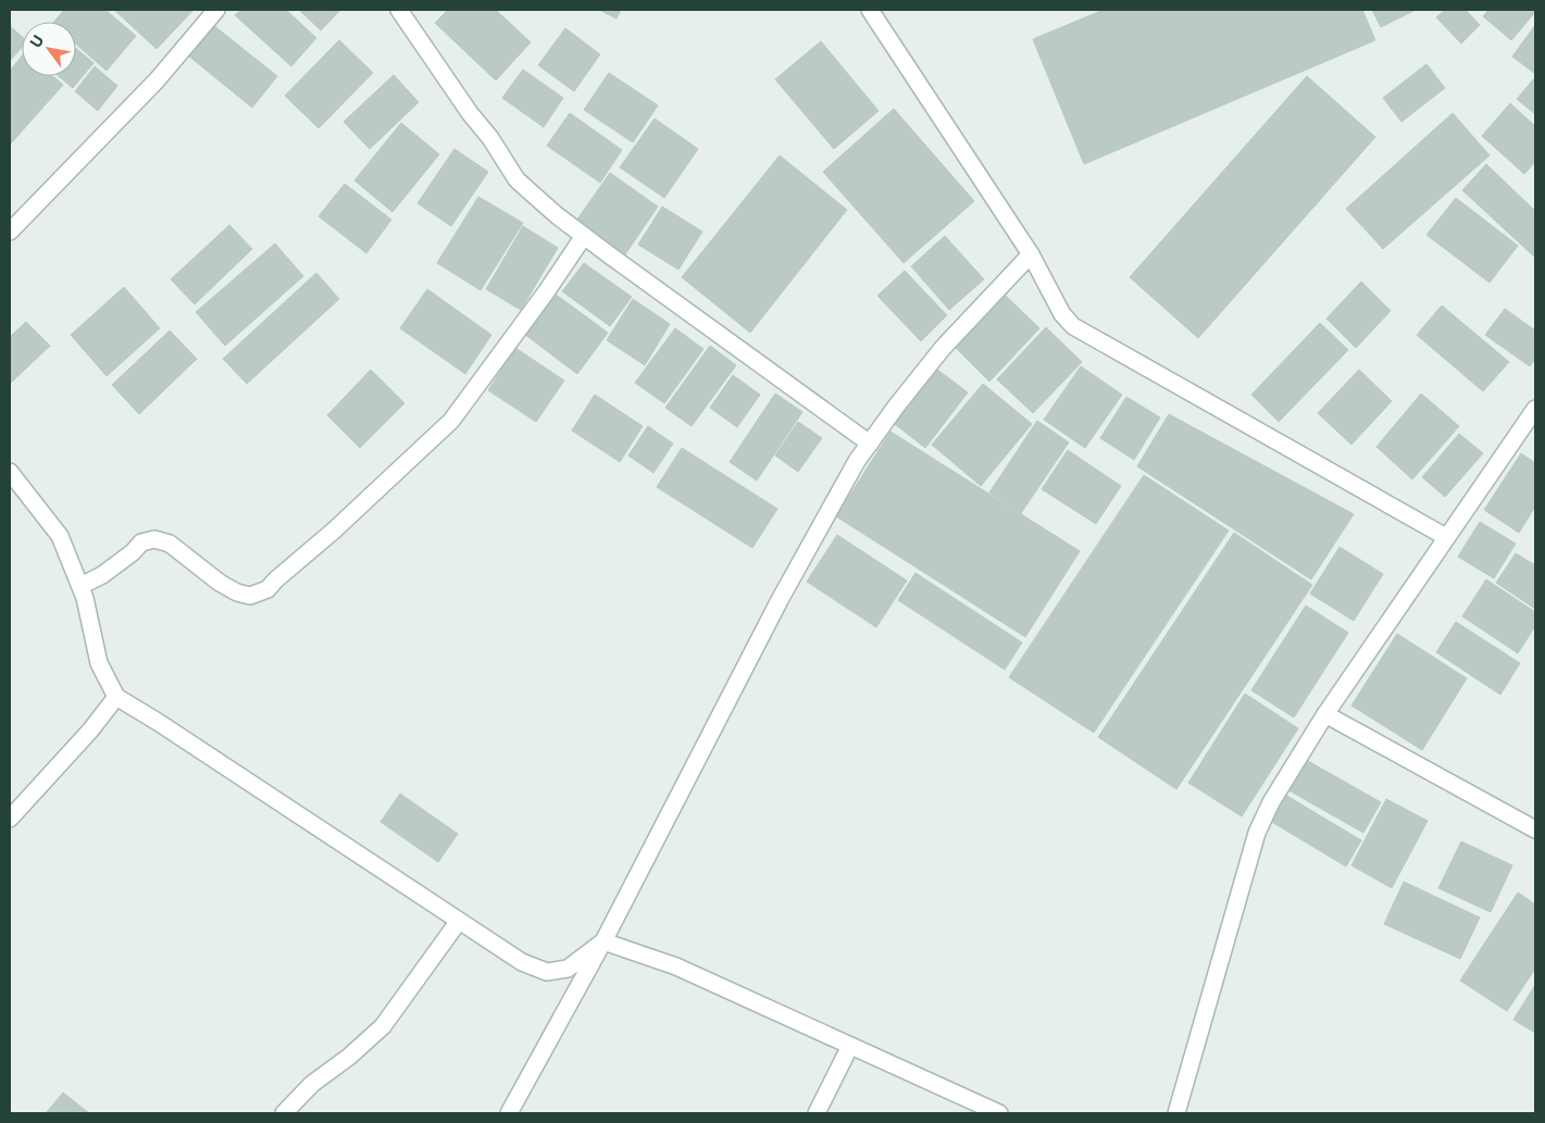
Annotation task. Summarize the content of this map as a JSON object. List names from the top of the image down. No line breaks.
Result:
{"north":"top left"}
